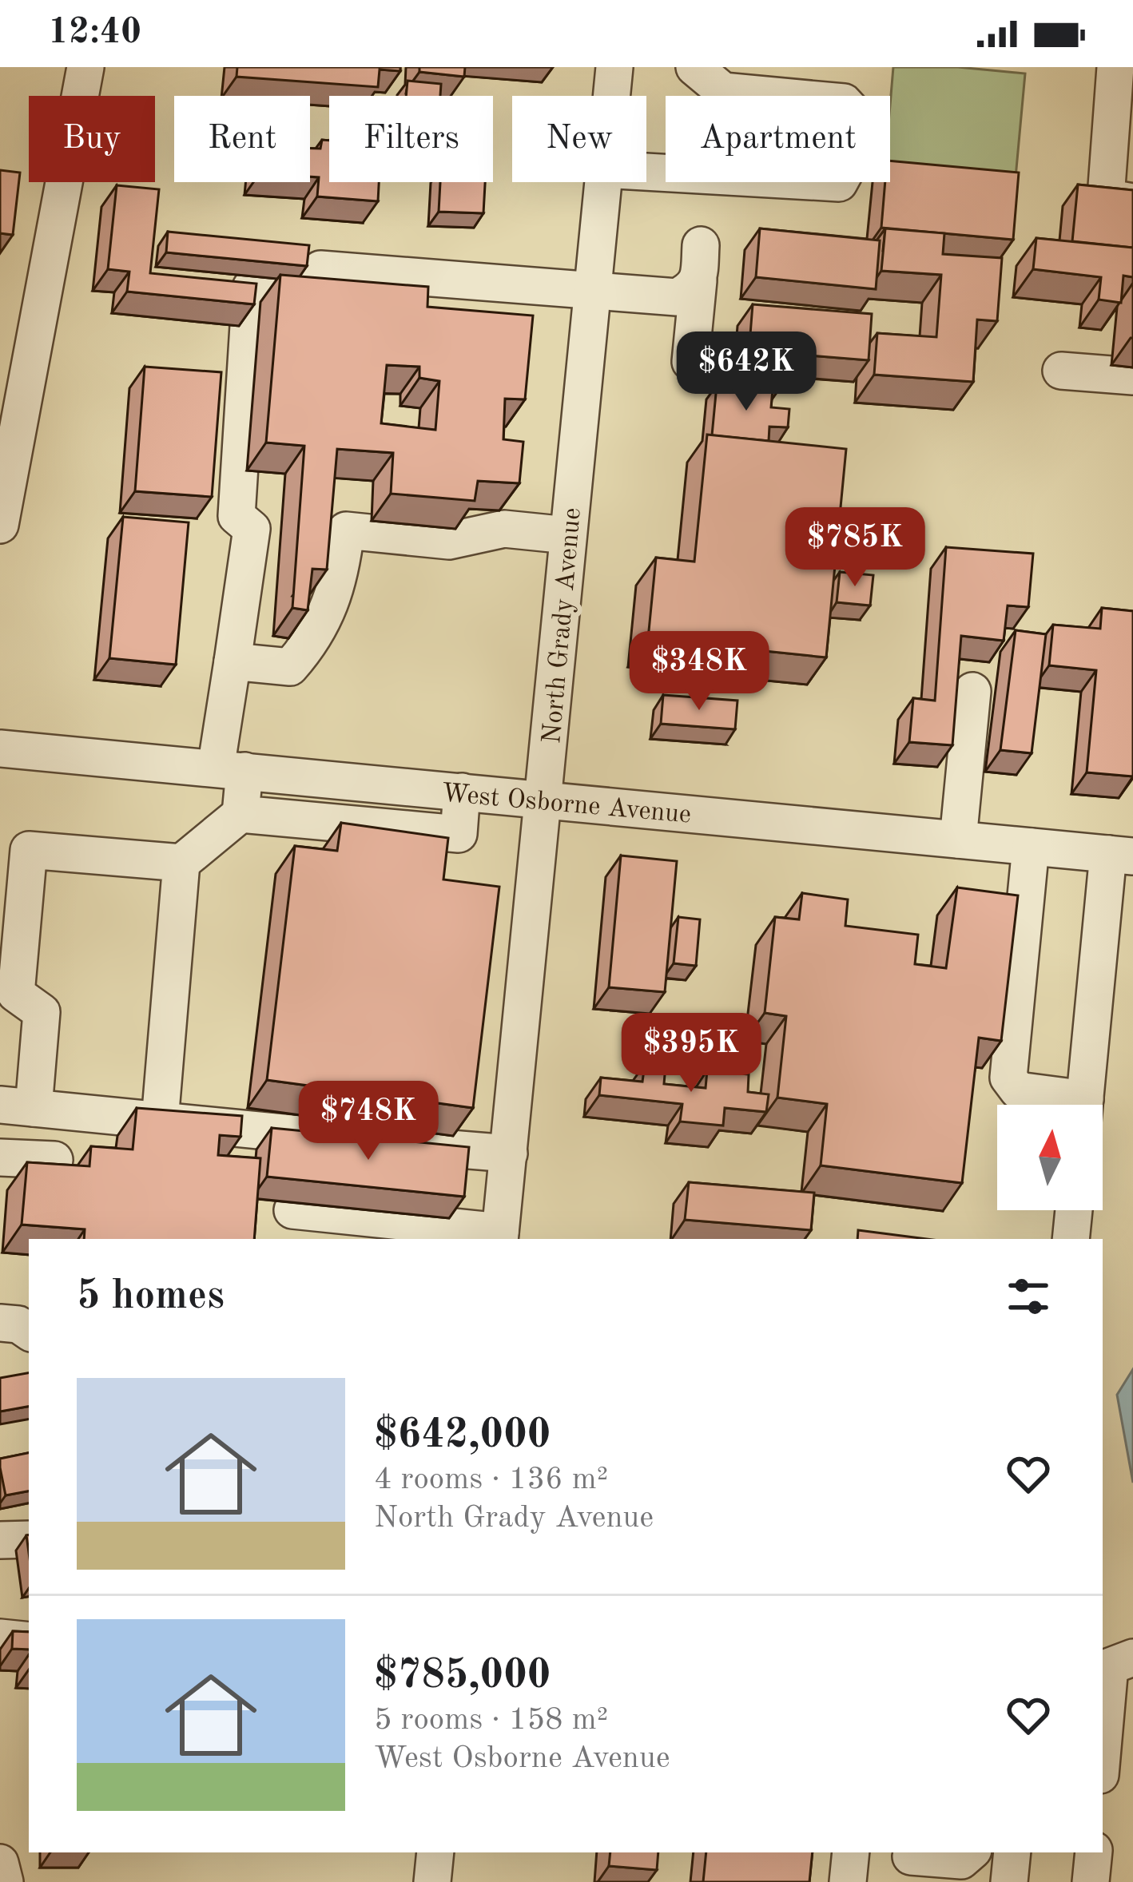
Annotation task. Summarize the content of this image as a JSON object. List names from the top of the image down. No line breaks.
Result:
{"streets":{"street":["North Grady Avenue","West Osborne Avenue"]},"crossings":[["North Grady Avenue","West Osborne Avenue"]],"north":"top","page":{"status":"12:40","chip":["Buy","Rent","Filters","New","Apartment"],"price":["$642K","$785K","$348K","$395K","$748K"],"heading":"5 homes","list":[{"name":"$642,000","note":"4 rooms · 136 m² · North Grady Avenue"},{"name":"$785,000","note":"5 rooms · 158 m² · West Osborne Avenue"}]}}
